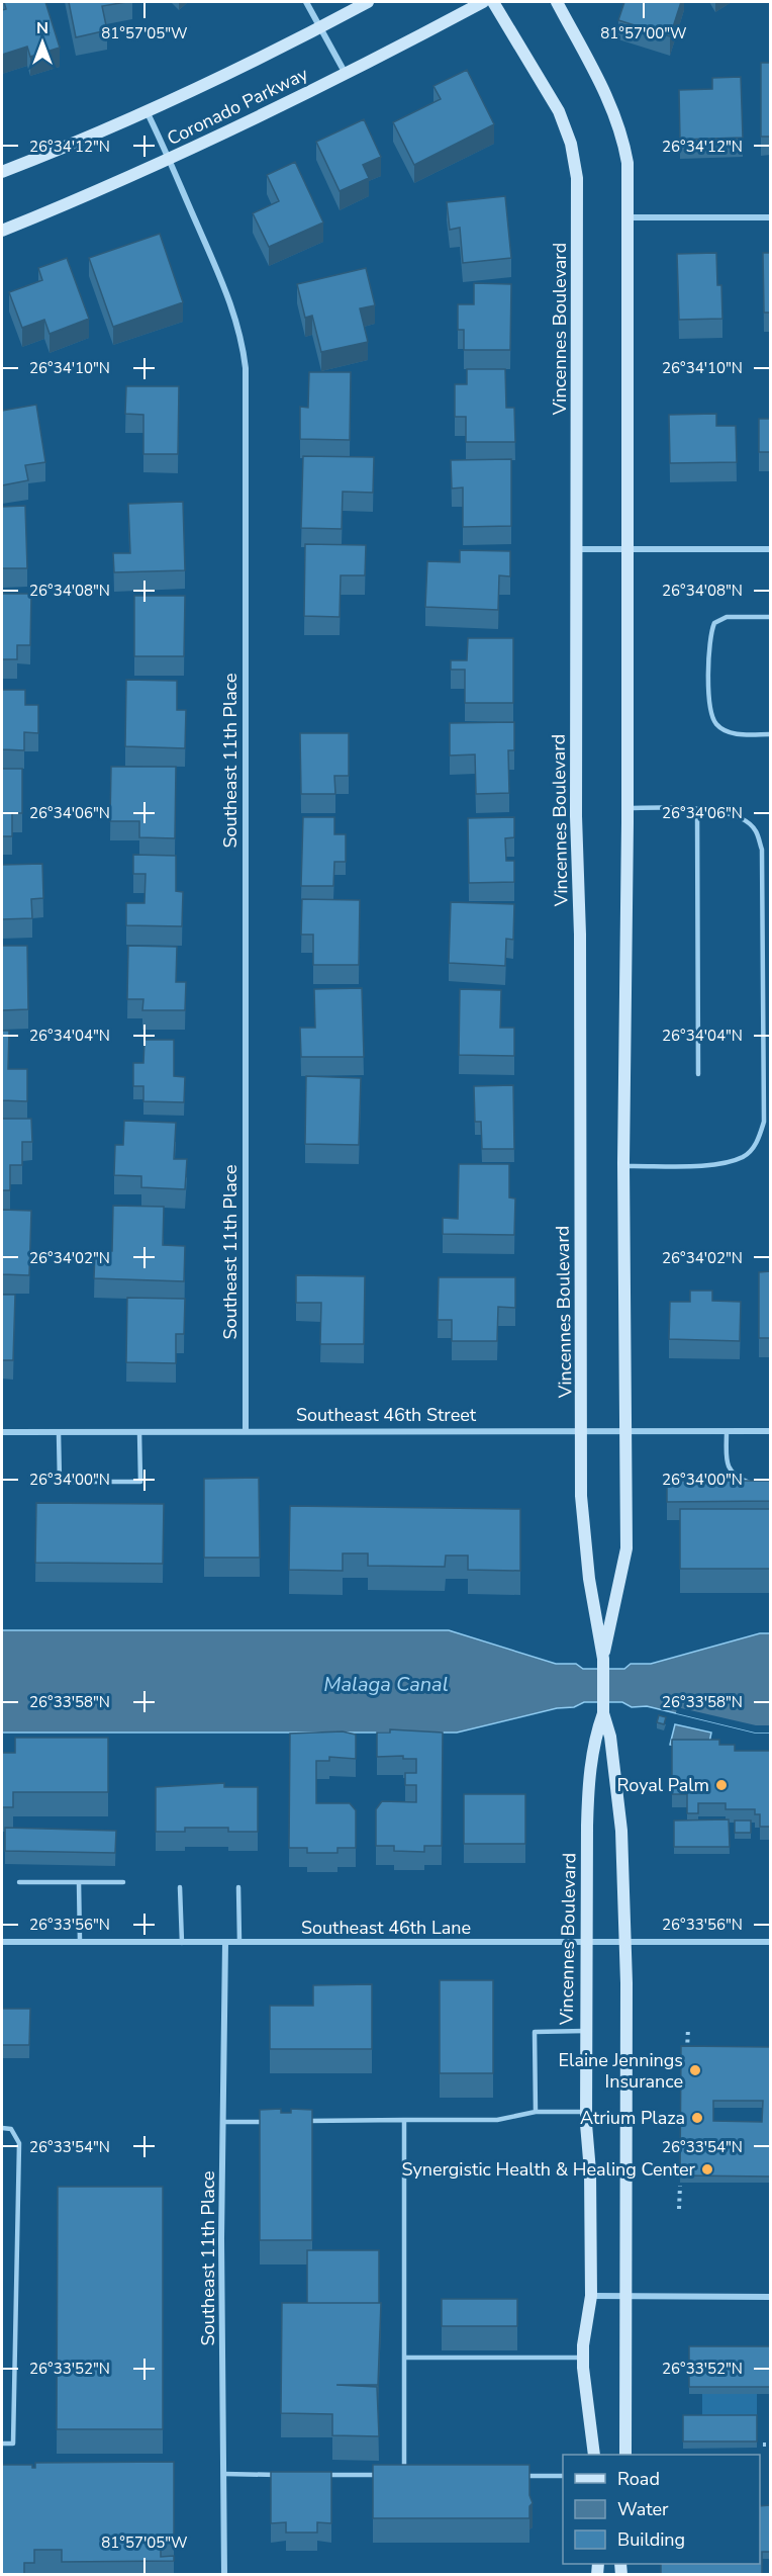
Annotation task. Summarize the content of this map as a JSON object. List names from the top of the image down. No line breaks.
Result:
{"streets":{"street":["Coronado Parkway","Vincennes Boulevard","Southeast 11th Place","Southeast 46th Street","Southeast 46th Lane"]},"crossings":[["Coronado Parkway","Southeast 11th Place"],["Vincennes Boulevard","Southeast 46th Street"],["Vincennes Boulevard","Southeast 46th Lane"],["Southeast 11th Place","Southeast 46th Street"],["Southeast 11th Place","Southeast 46th Lane"]],"water":["Malaga Canal"],"places":["Royal Palm","Elaine Jennings Insurance","Atrium Plaza","Synergistic Health & Healing Center"],"legend":["Road","Water","Building"],"north":"top","coordinates":["81°57'05\"W","81°57'00\"W","26°34'12\"N","26°34'10\"N","26°34'08\"N","26°34'06\"N","26°34'04\"N","26°34'02\"N","26°34'00\"N","26°33'58\"N","26°33'56\"N","26°33'54\"N","26°33'52\"N"]}
